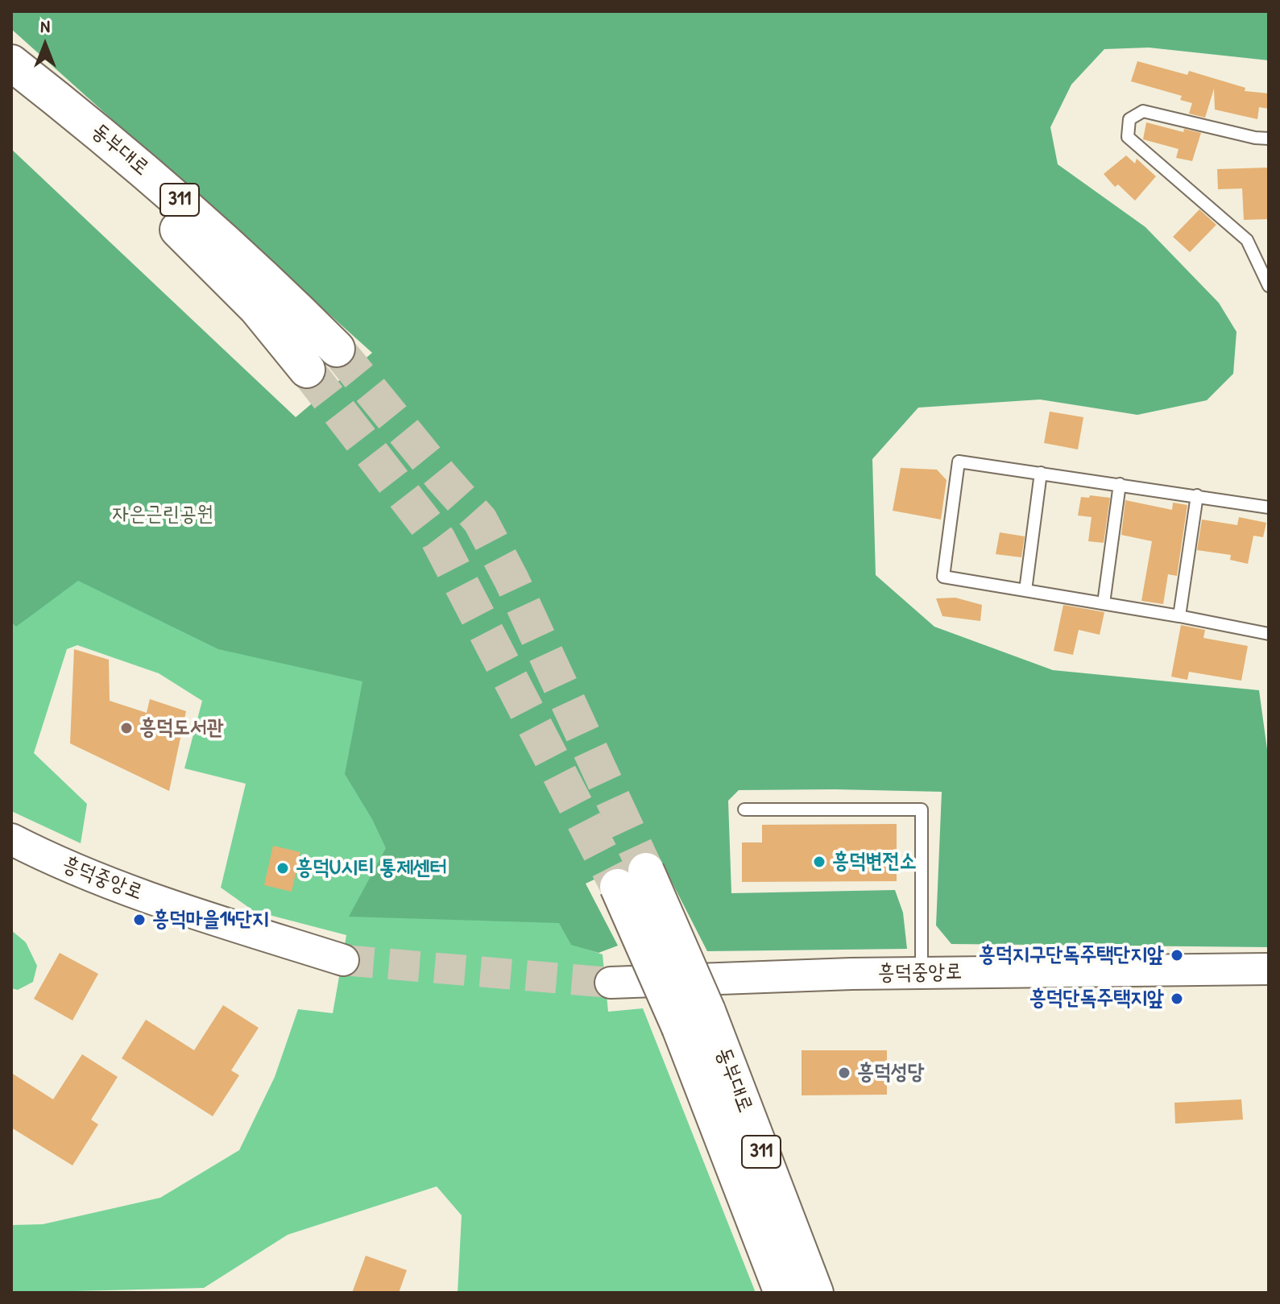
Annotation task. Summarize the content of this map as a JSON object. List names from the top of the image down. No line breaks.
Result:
{"streets":{"highway":["동부대로","311"],"street":["흥덕중앙로"]},"parks":["자은근린공원"],"places":["흥덕도서관","흥덕변전소","흥덕U시티 통제센터","흥덕마을14단지","흥덕지구단독주택단지앞","흥덕단독주택지앞","흥덕성당"],"north":"top"}
